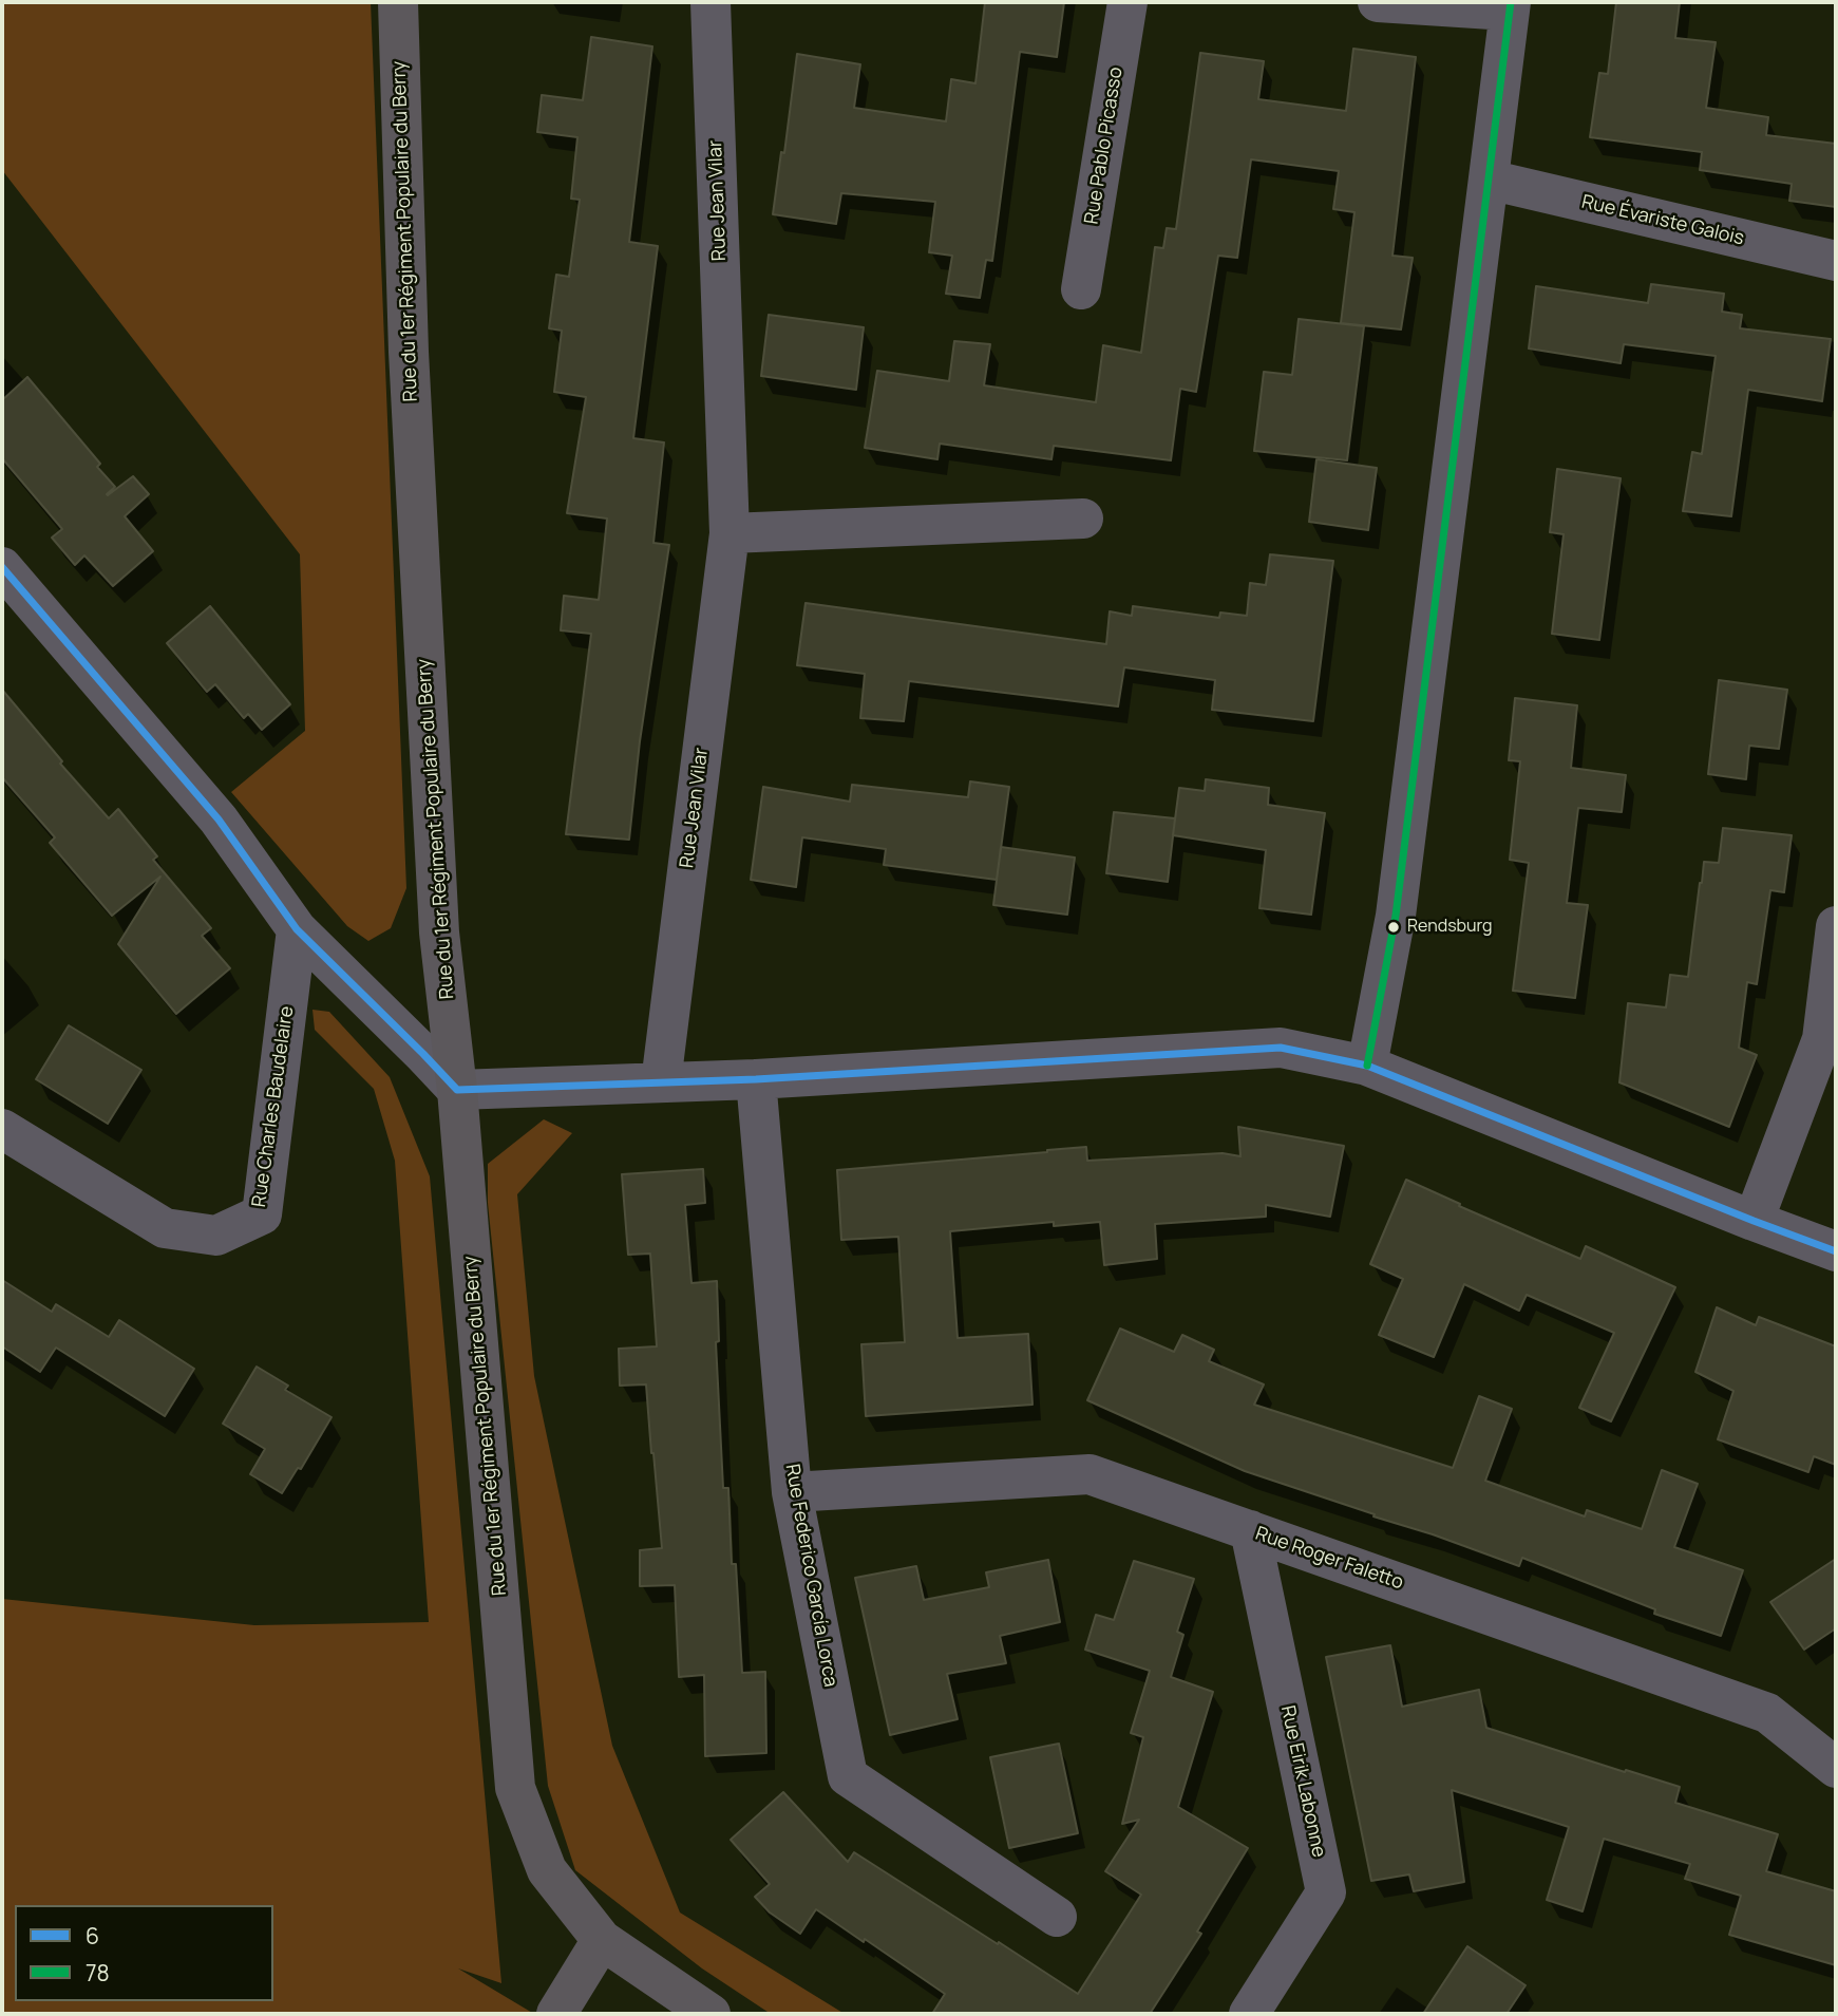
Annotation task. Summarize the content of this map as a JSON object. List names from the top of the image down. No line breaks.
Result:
{"streets":{"main road":["Rue du 1er Régiment Populaire du Berry"],"street":["Rue Pablo Picasso","Rue Jean Vilar","Rue Évariste Galois","Rue Charles Baudelaire","Rue Roger Faletto","Rue Federico García Lorca","Rue Eirik Labonne"]},"crossings":[["Rue Roger Faletto","Rue Federico García Lorca"],["Rue Roger Faletto","Rue Eirik Labonne"]],"places":["Rendsburg"],"lines":["transit line 78","transit line 6"],"legend":["6","78"]}
